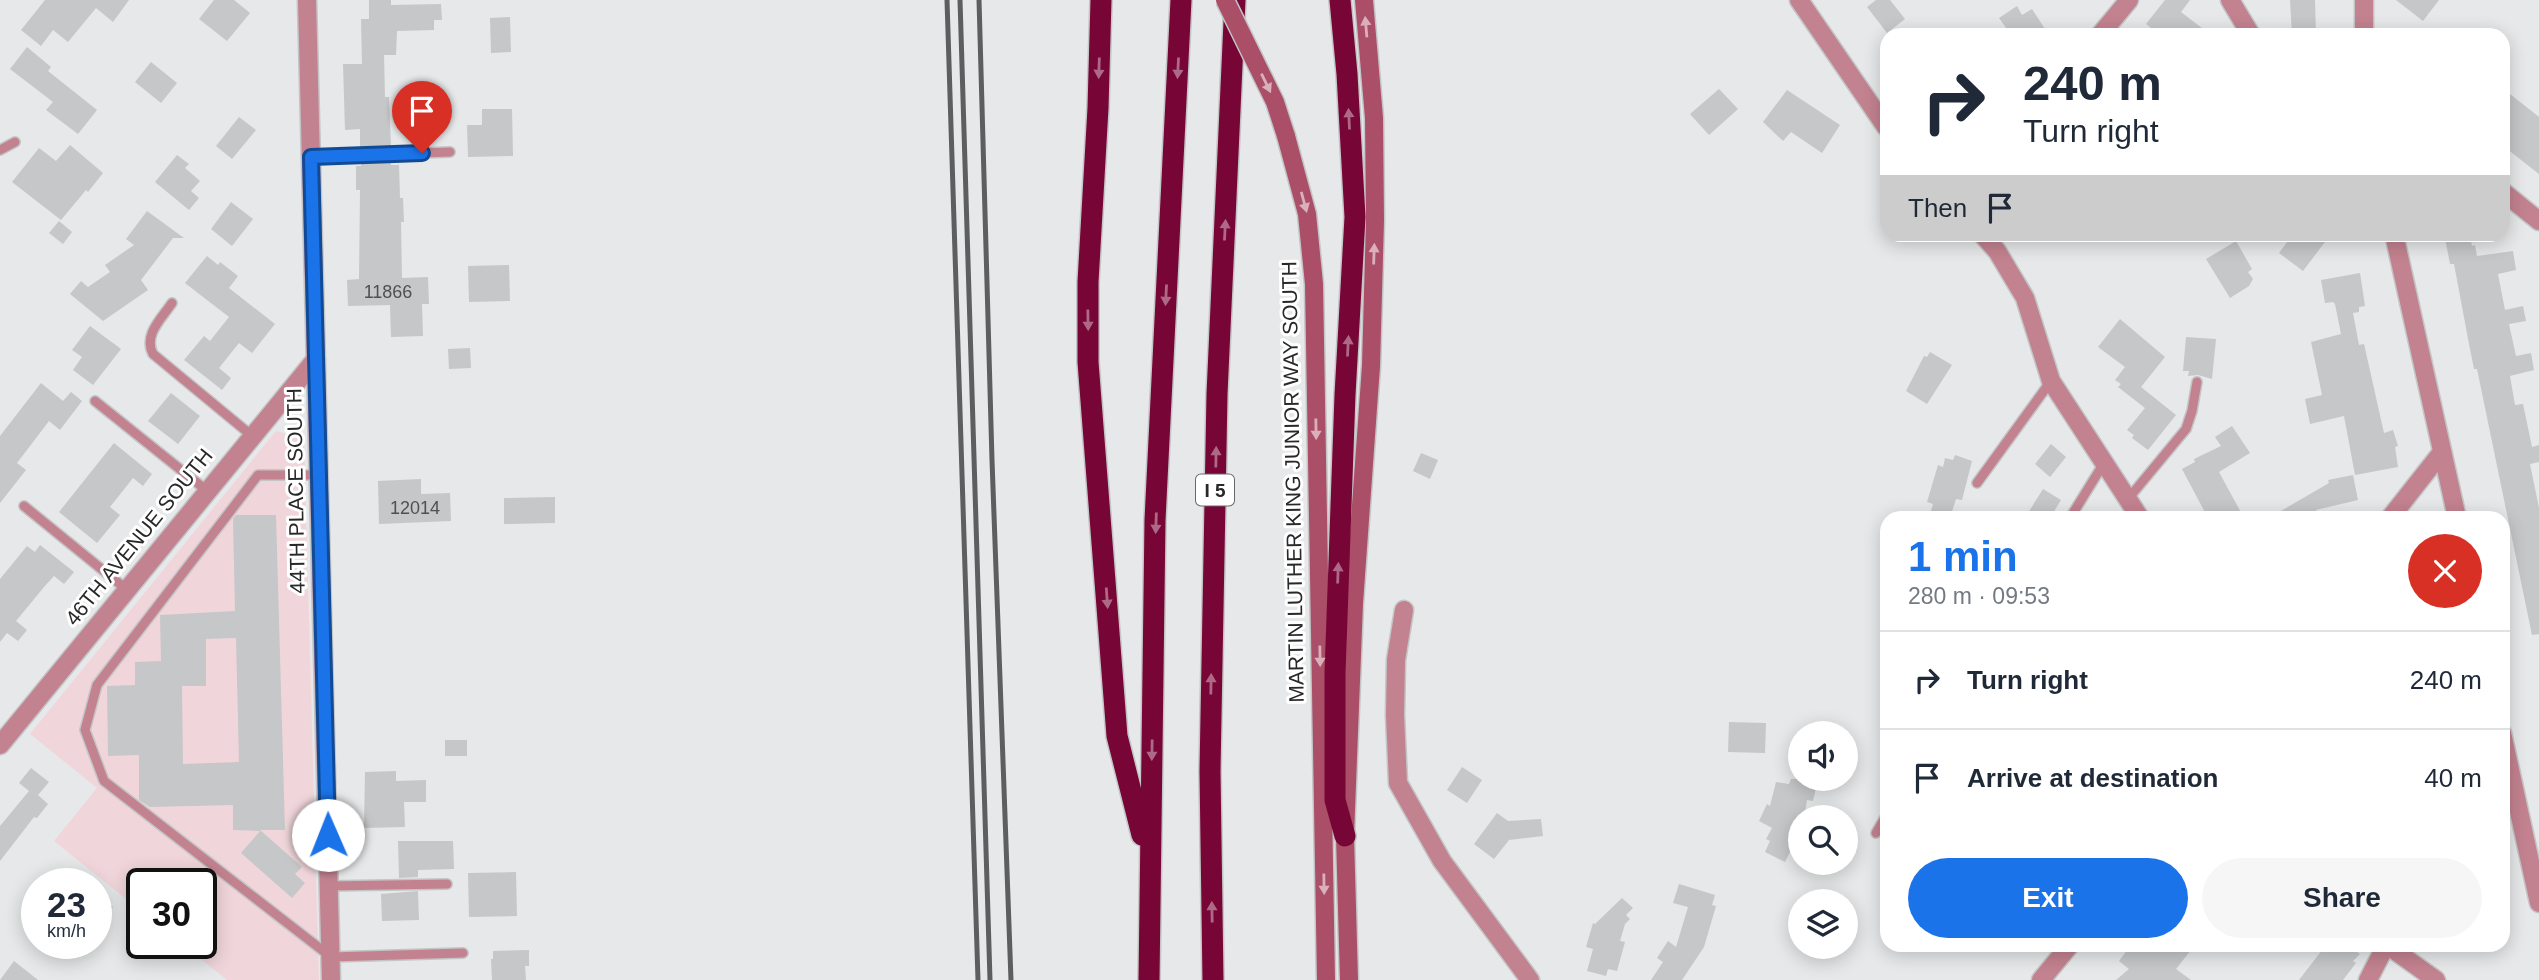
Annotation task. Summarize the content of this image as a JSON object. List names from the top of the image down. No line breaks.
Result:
{"streets":{"highway":["I 5"],"main road":["MARTIN LUTHER KING JUNIOR WAY SOUTH"],"street":["44TH PLACE SOUTH","46TH AVENUE SOUTH"]},"crossings":[["44TH PLACE SOUTH","46TH AVENUE SOUTH"]],"house_numbers":["11866","12014"],"page":{"turn":["240 m","Turn right"],"then":"Then","heading":["1 min","280 m · 09:53"],"list":[{"name":"Turn right","value":"240 m"},{"name":"Arrive at destination","value":"40 m"}],"buttons":["Exit","Share"],"speed":"23 km/h","limit":"30"}}
